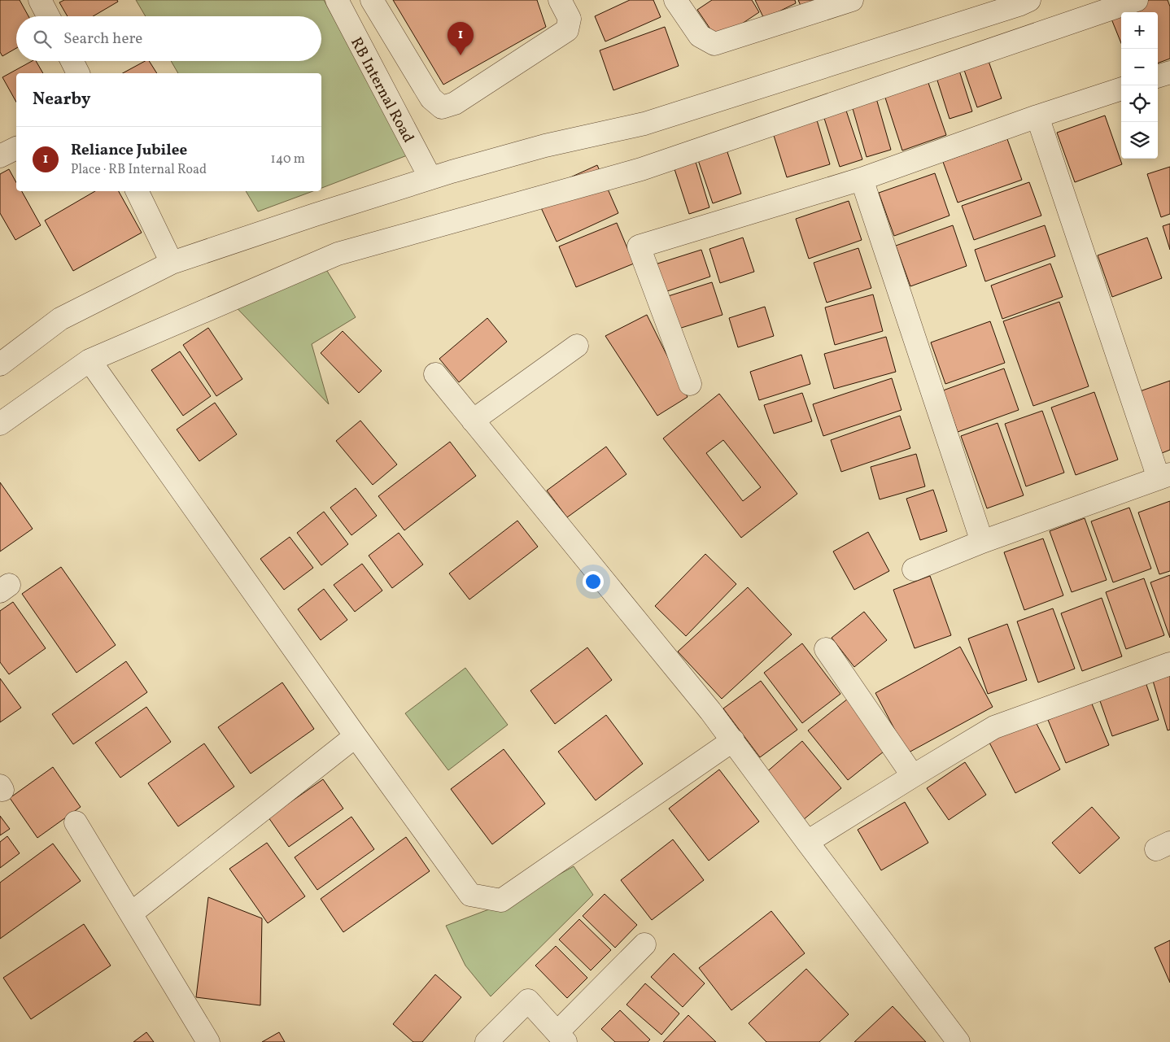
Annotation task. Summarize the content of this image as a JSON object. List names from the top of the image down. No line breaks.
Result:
{"streets":{"street":["RB Internal Road"]},"page":{"map_buttons":["+","−"],"search":"Search here","pins":"1","heading":"Nearby","list":[{"mark":"1","name":"Reliance Jubilee","note":"Place · RB Internal Road","value":"140 m"}]}}
